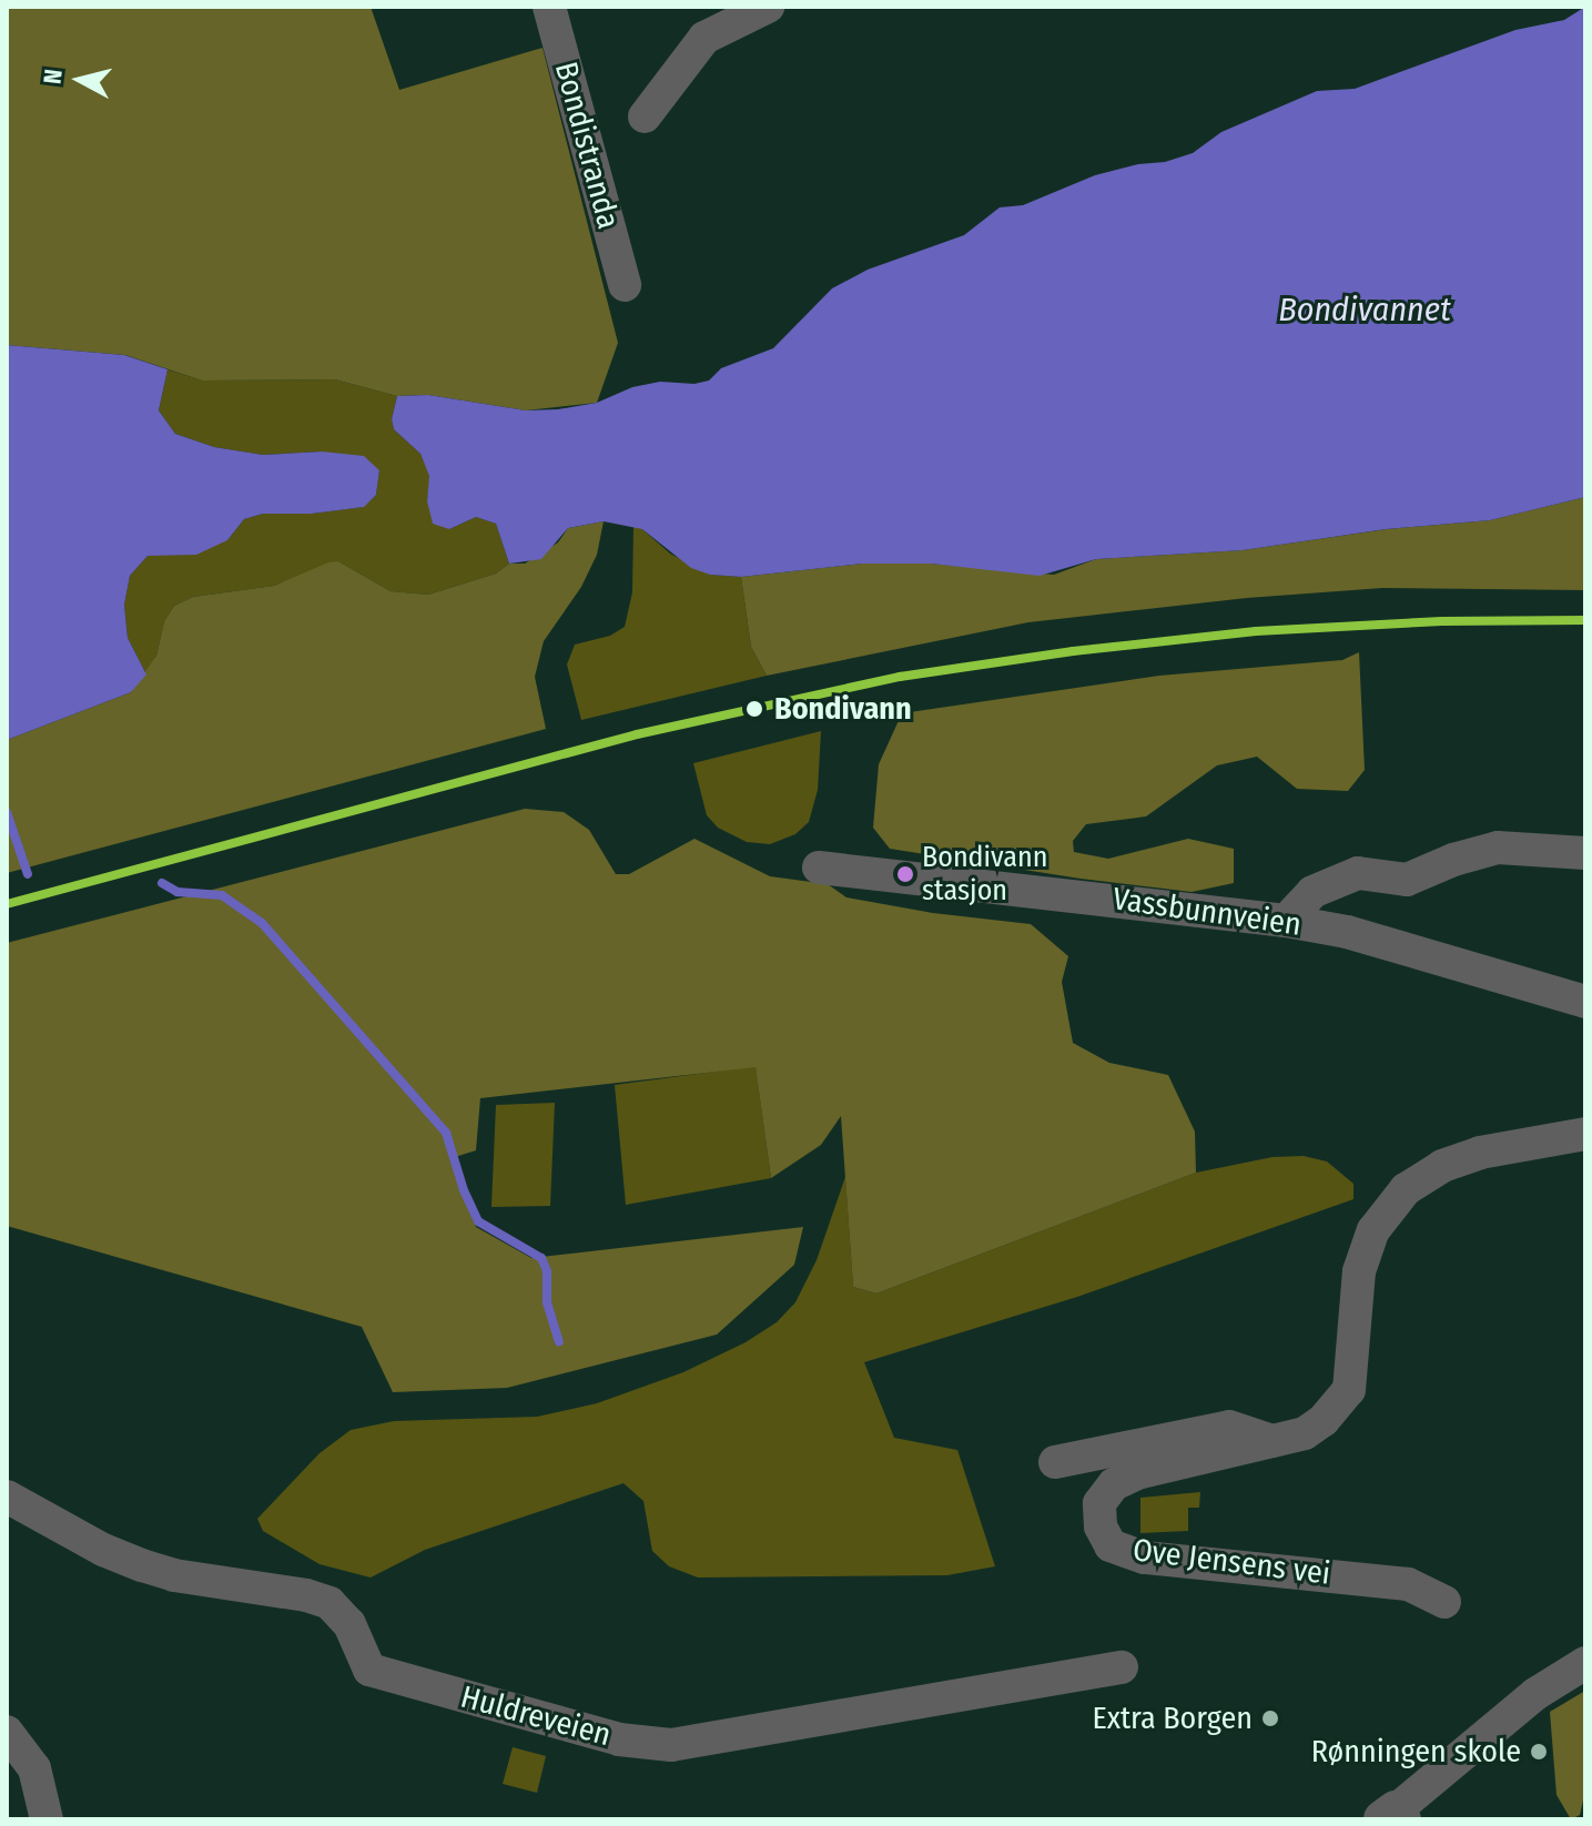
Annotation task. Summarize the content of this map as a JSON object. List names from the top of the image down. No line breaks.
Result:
{"streets":{"street":["Bondistranda","Vassbunnveien","Ove Jensens vei","Huldreveien"]},"water":["Bondivannet"],"places":["Bondivann","Bondivann stasjon","Extra Borgen","Rønningen skole"],"north":"left"}
